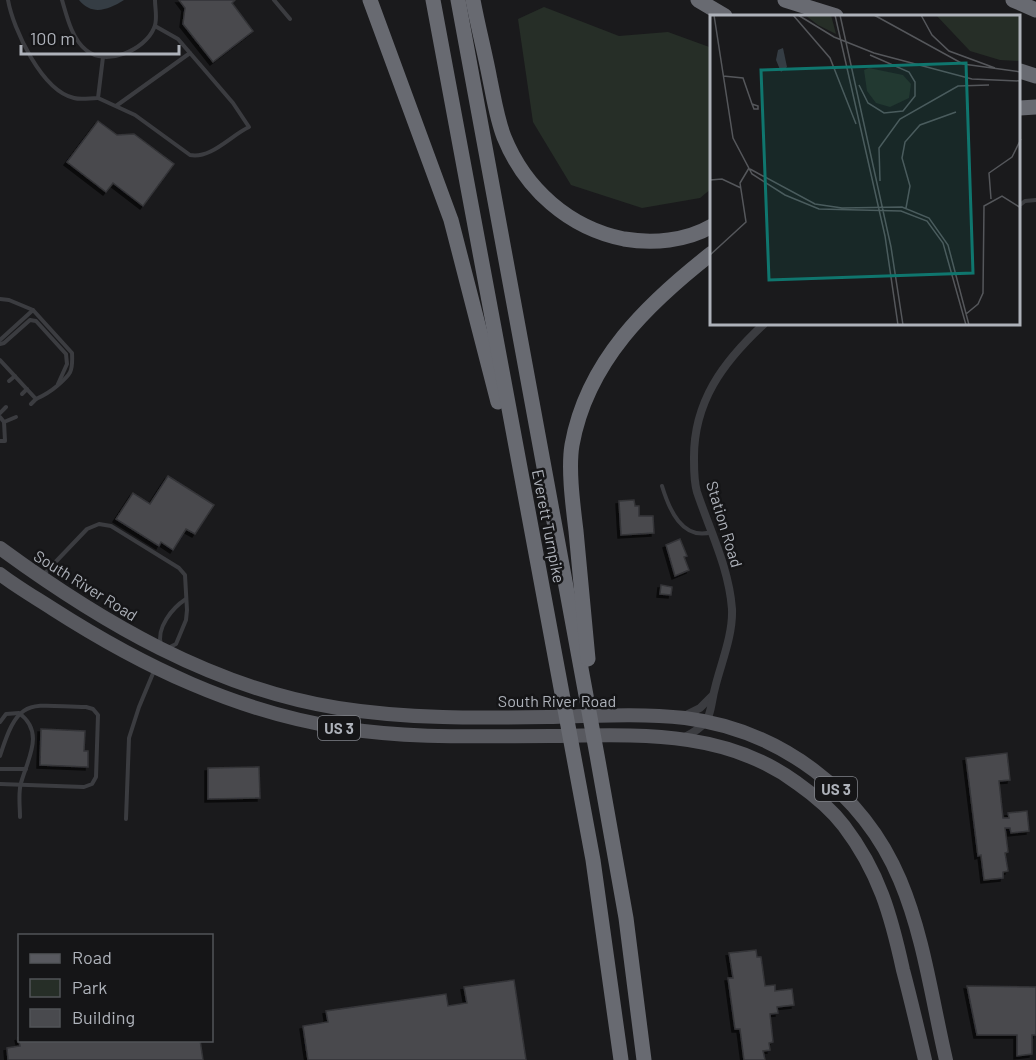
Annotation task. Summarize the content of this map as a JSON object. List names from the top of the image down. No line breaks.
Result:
{"streets":{"highway":["Everett Turnpike"],"main road":["South River Road","US 3"],"street":["Station Road"]},"crossings":[["Station Road","South River Road"],["South River Road","US 3"]],"legend":["Road","Park","Building"],"scale_bar":"100 m"}
